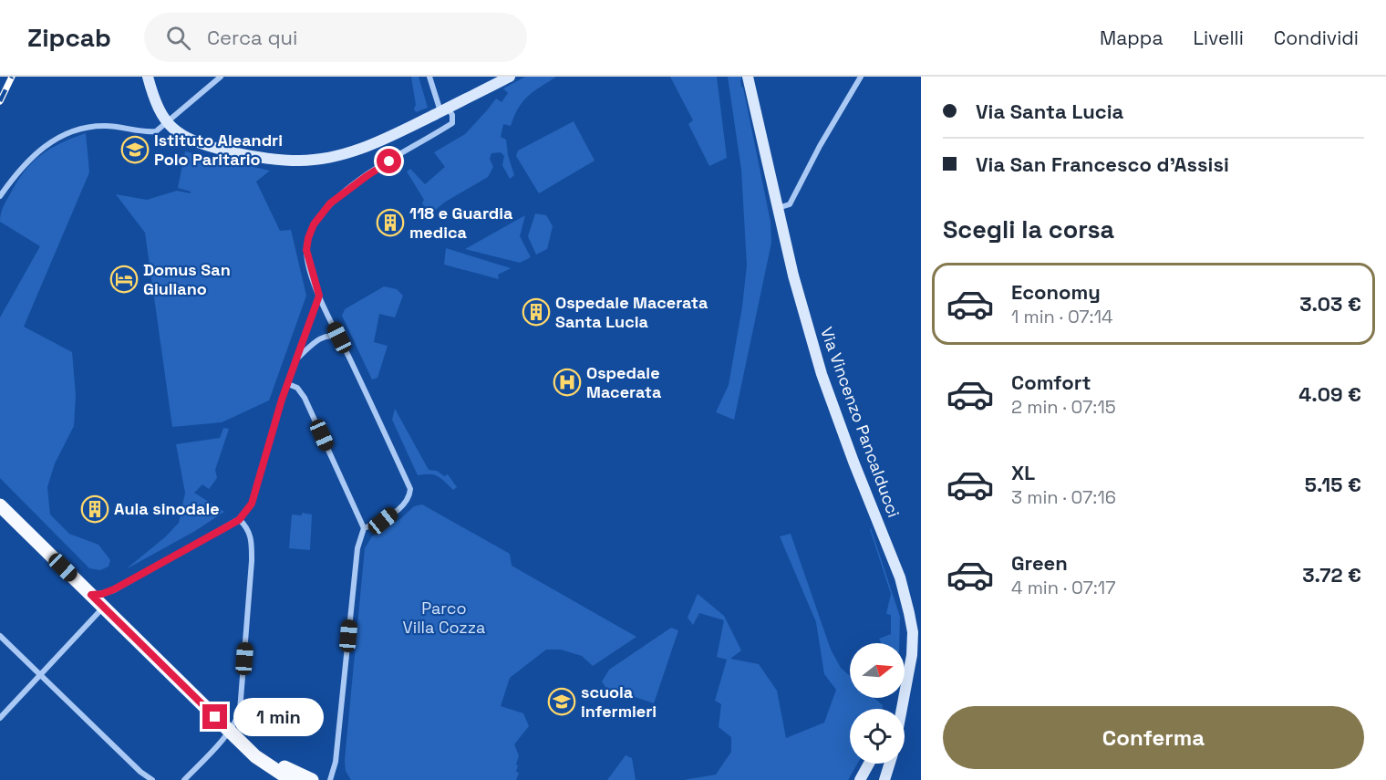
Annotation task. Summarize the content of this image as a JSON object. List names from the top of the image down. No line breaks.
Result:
{"streets":{"main road":["Via Vincenzo Pancalducci"]},"parks":["Parco Villa Cozza"],"places":{"school or university":["Istituto Aleandri Polo Paritario","scuola infermieri"],"building":["118 e Guardia medica","Ospedale Macerata Santa Lucia","Aula sinodale"],"hotel":["Domus San Giuliano"],"hospital":["Ospedale Macerata"]},"north":"right","page":{"header":"Zipcab","search":"Cerca qui","nav":["Mappa","Livelli","Condividi"],"banner":["Via Santa Lucia","Via San Francesco d'Assisi"],"heading":"Scegli la corsa","list":[{"name":"Economy","note":"1 min · 07:14","value":"3.03 €"},{"name":"Comfort","note":"2 min · 07:15","value":"4.09 €"},{"name":"XL","note":"3 min · 07:16","value":"5.15 €"},{"name":"Green","note":"4 min · 07:17","value":"3.72 €"}],"buttons":"Conferma","bubble":"1 min"}}
